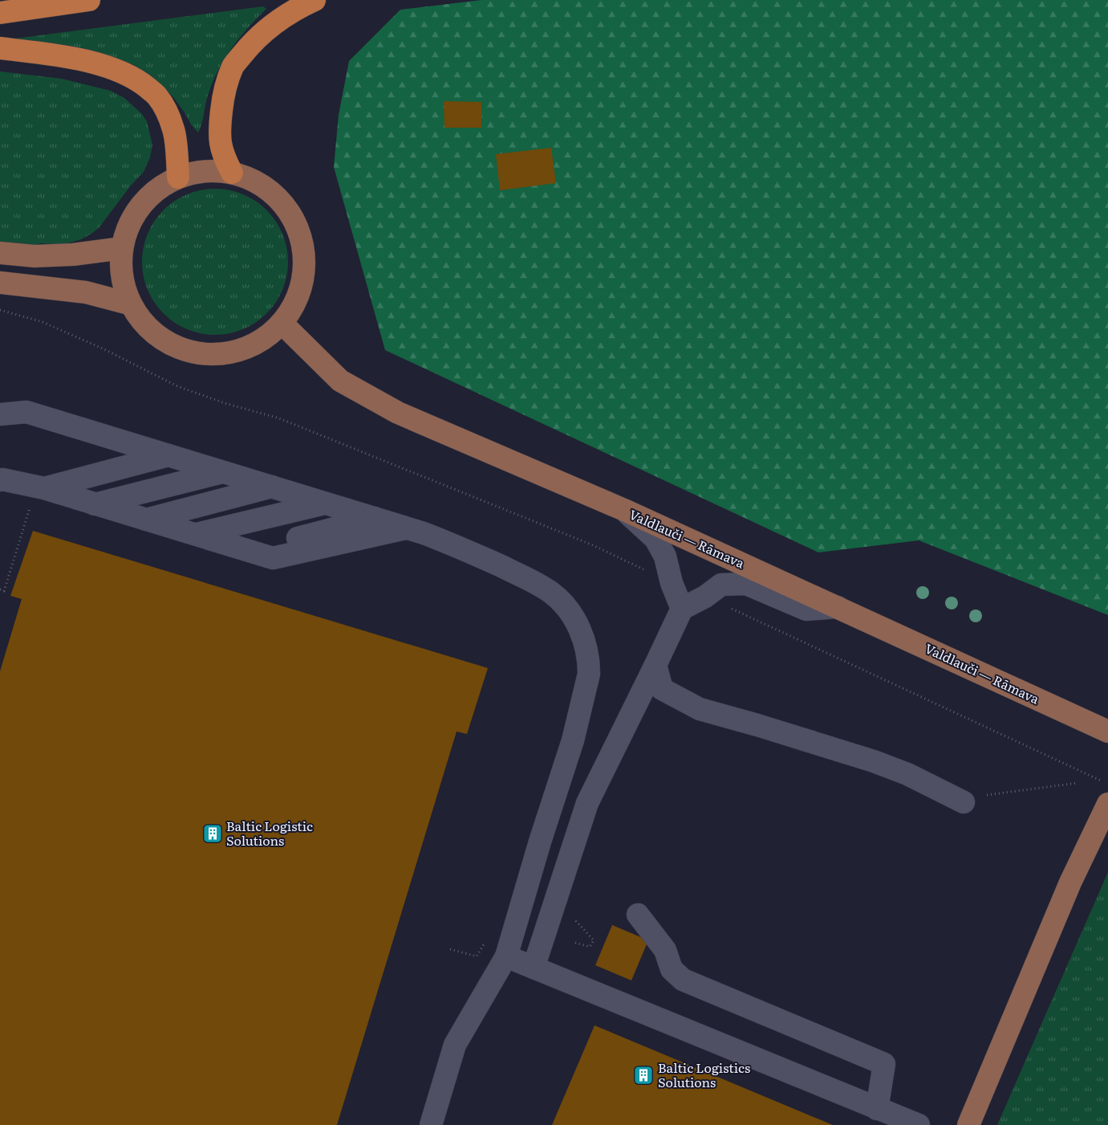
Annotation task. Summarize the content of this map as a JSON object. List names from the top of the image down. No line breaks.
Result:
{"streets":{"main road":["Valdlauči — Rāmava"]},"places":{"building":["Baltic Logistic Solutions","Baltic Logistics Solutions"]}}
